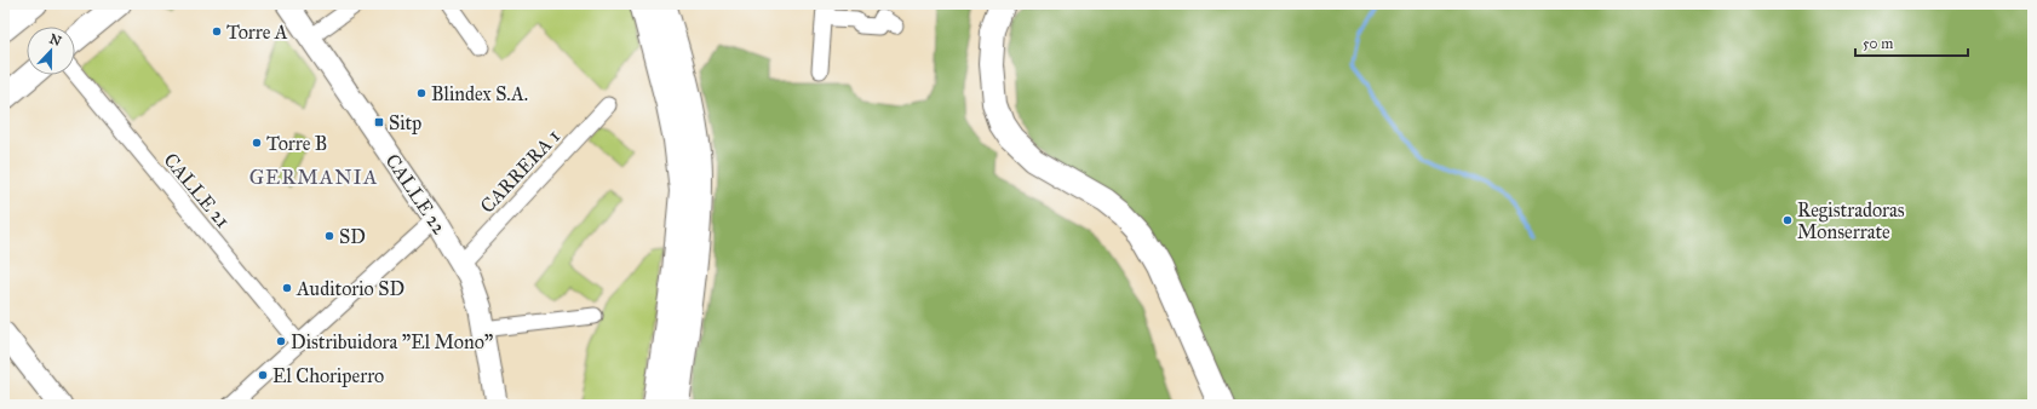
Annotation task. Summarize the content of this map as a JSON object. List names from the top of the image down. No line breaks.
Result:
{"streets":{"street":["CARRERA 1","CALLE 21","CALLE 22"]},"crossings":[["CARRERA 1","CALLE 22"]],"districts":["GERMANIA"],"places":{"other":["Torre A","Blindex S.A.","Torre B","Registradoras Monserrate","SD","Auditorio SD","Distribuidora \"El Mono\"","El Choriperro"],"transit":["Sitp"]},"scale_bar":"50 m","north":"top"}
